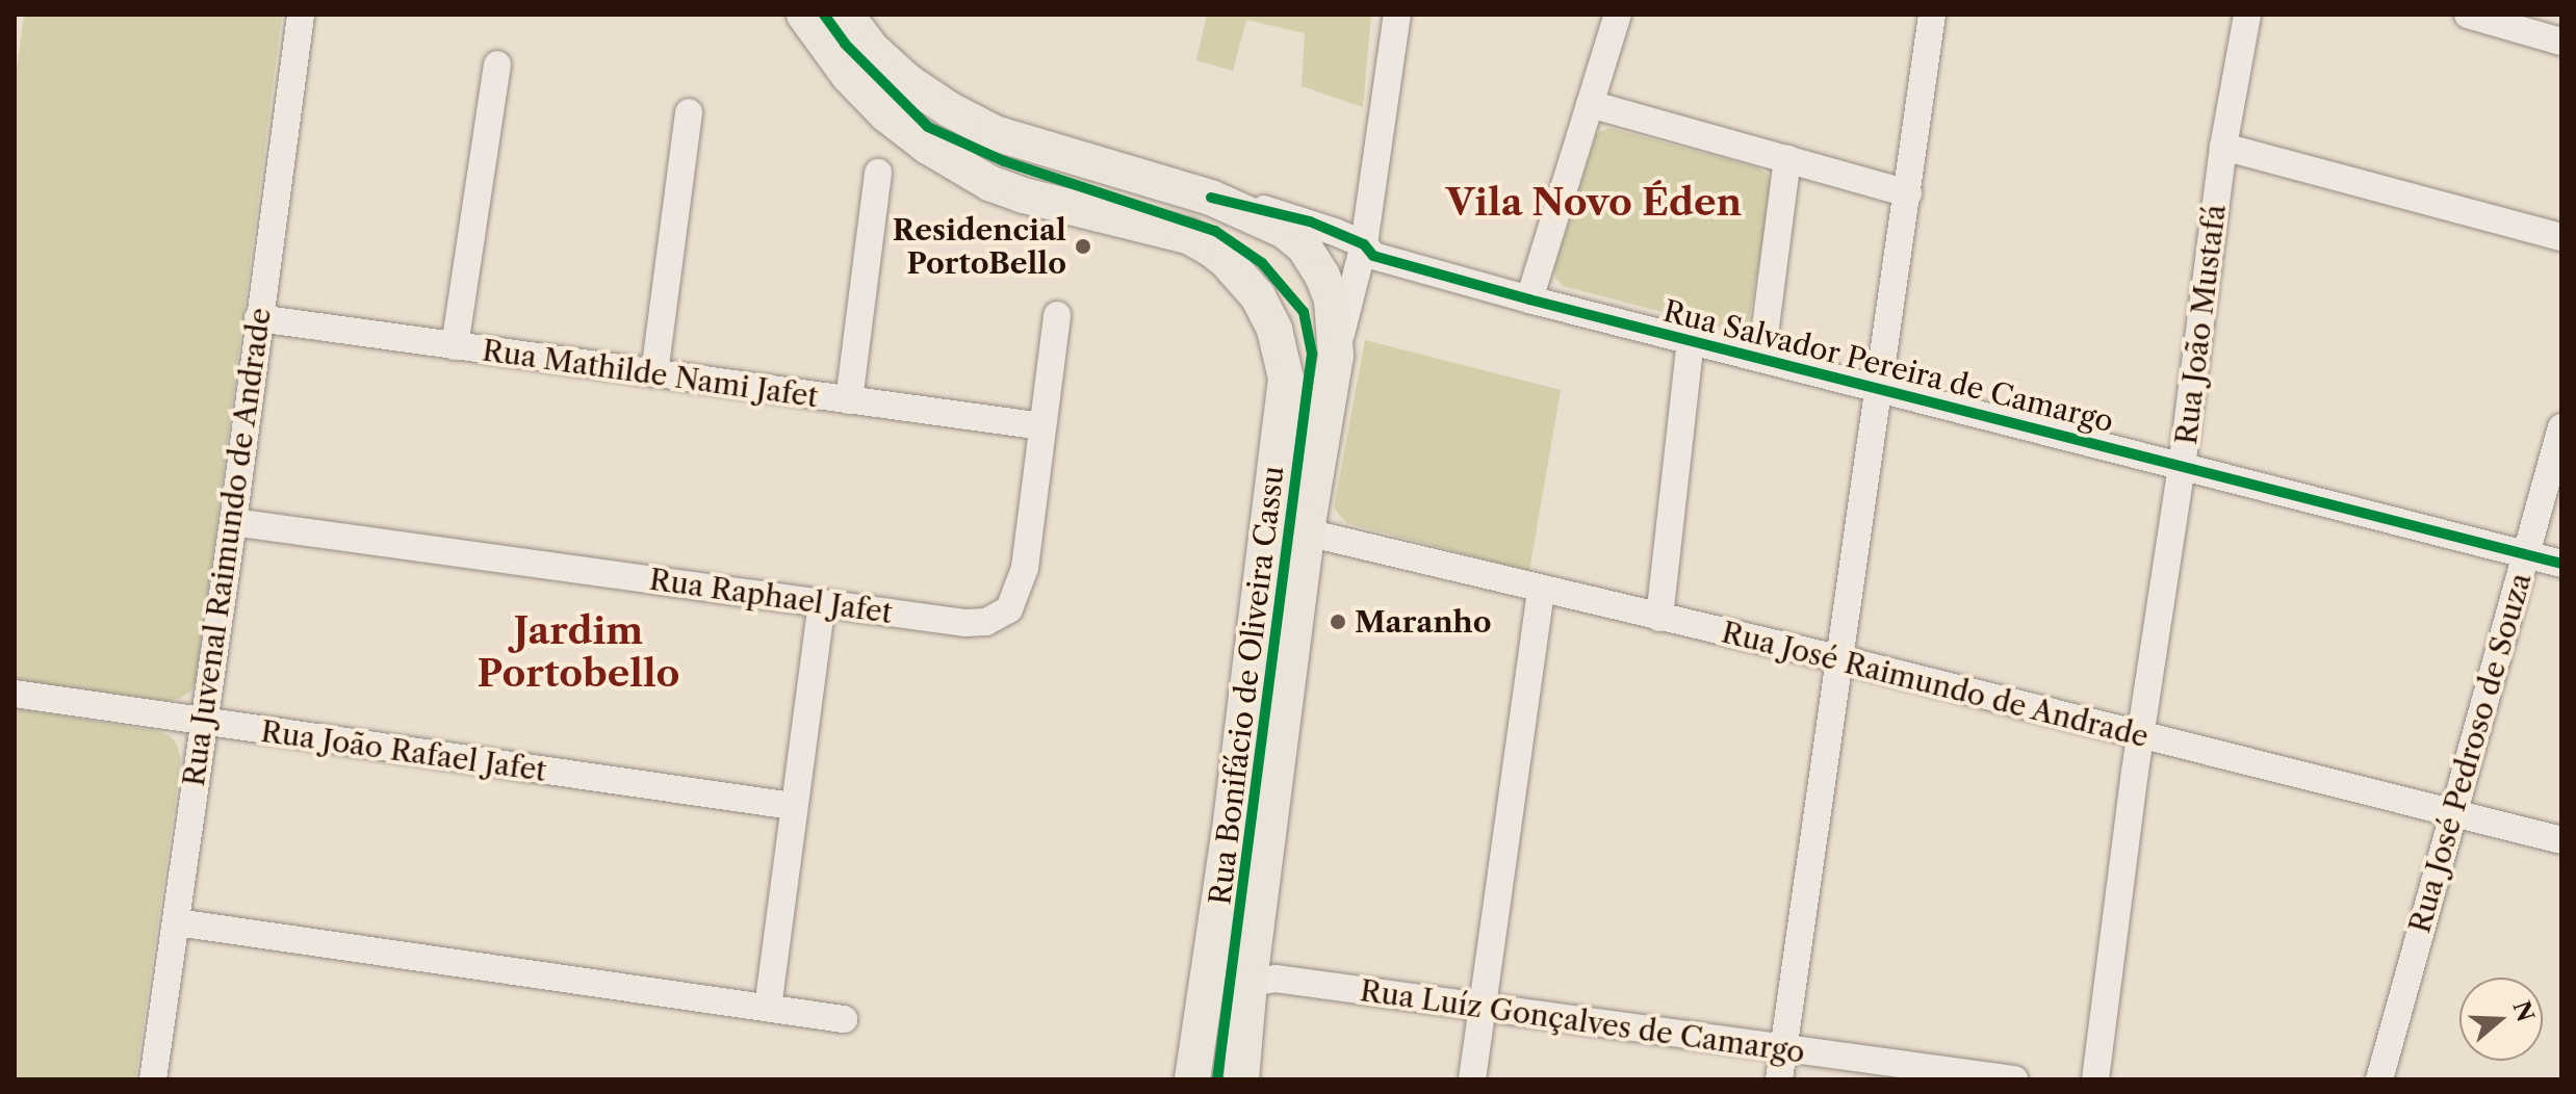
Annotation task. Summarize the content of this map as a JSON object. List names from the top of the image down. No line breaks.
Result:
{"streets":{"main road":["Rua Bonifácio de Oliveira Cassu"],"street":["Rua João Mustafá","Rua Salvador Pereira de Camargo","Rua Mathilde Nami Jafet","Rua Juvenal Raimundo de Andrade","Rua Raphael Jafet","Rua José Raimundo de Andrade","Rua João Rafael Jafet","Rua José Pedroso de Souza","Rua Luíz Gonçalves de Camargo"]},"crossings":[["Rua João Mustafá","Rua Salvador Pereira de Camargo"],["Rua João Mustafá","Rua José Raimundo de Andrade"],["Rua Salvador Pereira de Camargo","Rua Bonifácio de Oliveira Cassu"],["Rua Salvador Pereira de Camargo","Rua José Pedroso de Souza"],["Rua Mathilde Nami Jafet","Rua Juvenal Raimundo de Andrade"],["Rua Mathilde Nami Jafet","Rua Raphael Jafet"],["Rua Juvenal Raimundo de Andrade","Rua Raphael Jafet"],["Rua Juvenal Raimundo de Andrade","Rua João Rafael Jafet"],["Rua José Raimundo de Andrade","Rua Bonifácio de Oliveira Cassu"],["Rua José Raimundo de Andrade","Rua José Pedroso de Souza"],["Rua Bonifácio de Oliveira Cassu","Rua Luíz Gonçalves de Camargo"]],"districts":["Vila Novo Éden","Jardim Portobello"],"places":["Residencial PortoBello","Maranho"],"north":"right"}
